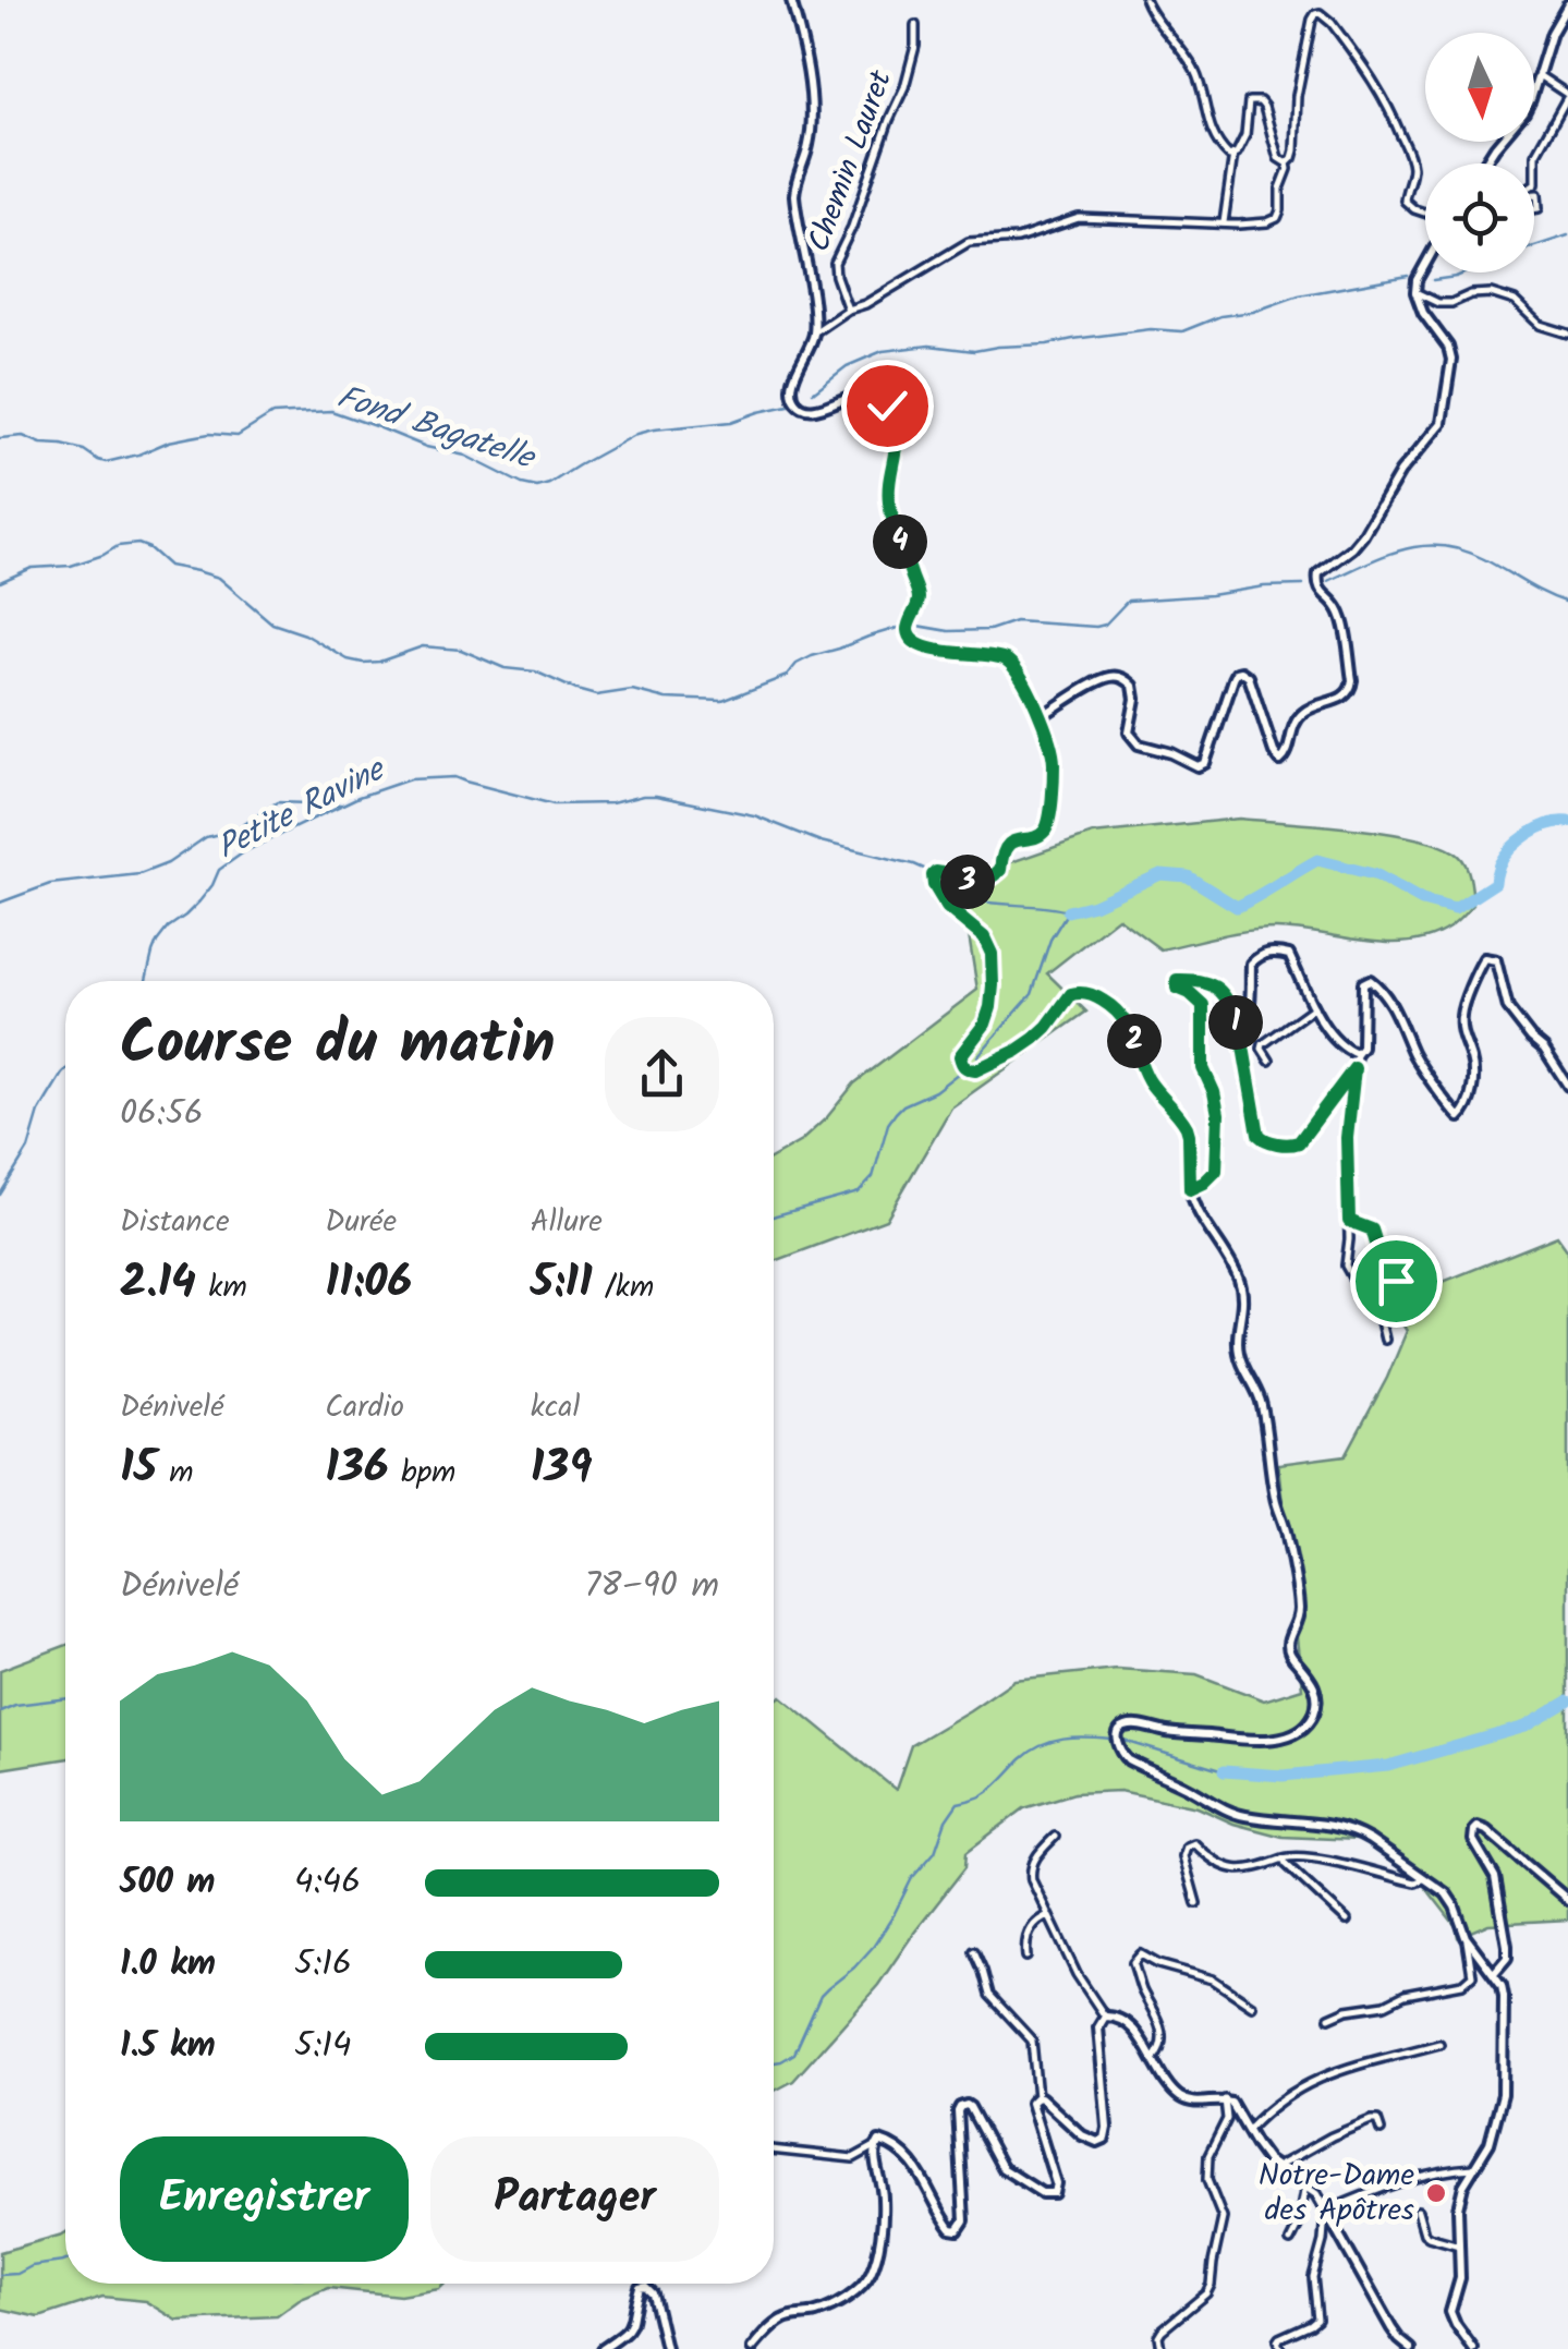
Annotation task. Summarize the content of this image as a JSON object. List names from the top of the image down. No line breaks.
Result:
{"streets":{"street":["Chemin Lauret"]},"water":["Fond Bagatelle","Petite Ravine"],"places":["Notre-Dame des Apôtres"],"north":"bottom","page":{"pins":["4","3","1","2"],"heading":["Course du matin","06:56"],"stats":[["Distance","2.14 km"],["Durée","11:06"],["Allure","5:11 /km"],["Dénivelé","15 m"],["Cardio","136 bpm"],["kcal","139"]],"chart":["Dénivelé","78–90 m"],"list":[{"name":"500 m","note":"4:46"},{"name":"1.0 km","note":"5:16"},{"name":"1.5 km","note":"5:14"}],"buttons":["Enregistrer","Partager"]}}
